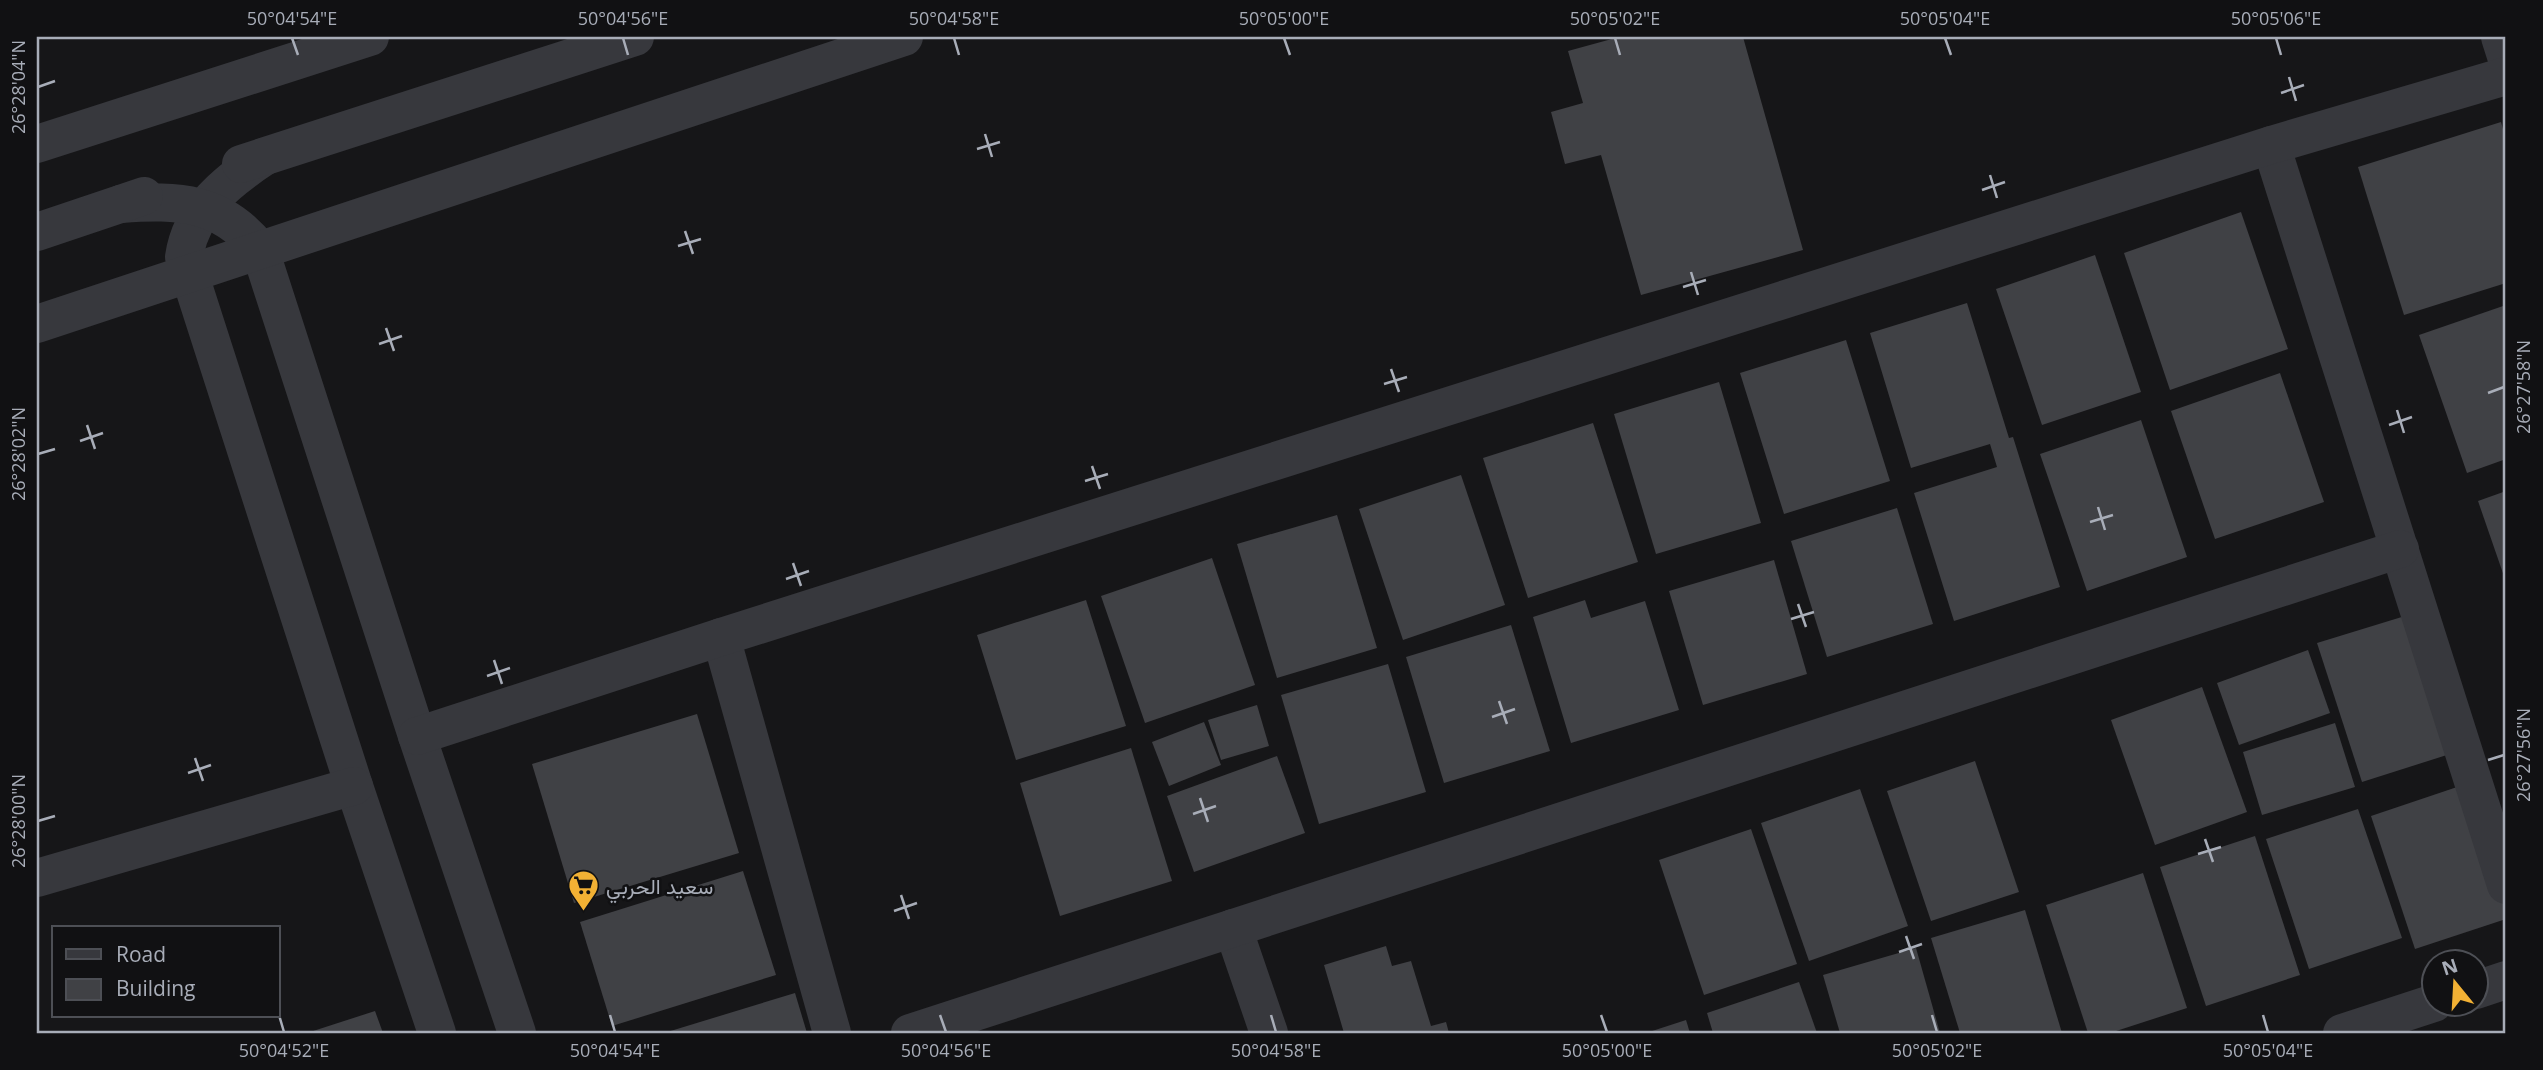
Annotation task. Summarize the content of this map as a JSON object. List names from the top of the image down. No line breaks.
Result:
{"places":{"supermarket":["سعيد الحربي"]},"legend":["Road","Building"],"north":"top","coordinates":["50°04'54\"E","50°04'56\"E","50°04'58\"E","50°05'00\"E","50°05'02\"E","50°05'04\"E","50°05'06\"E","26°28'04\"N","26°27'58\"N","26°28'02\"N","26°27'56\"N","26°28'00\"N","50°04'52\"E"]}
